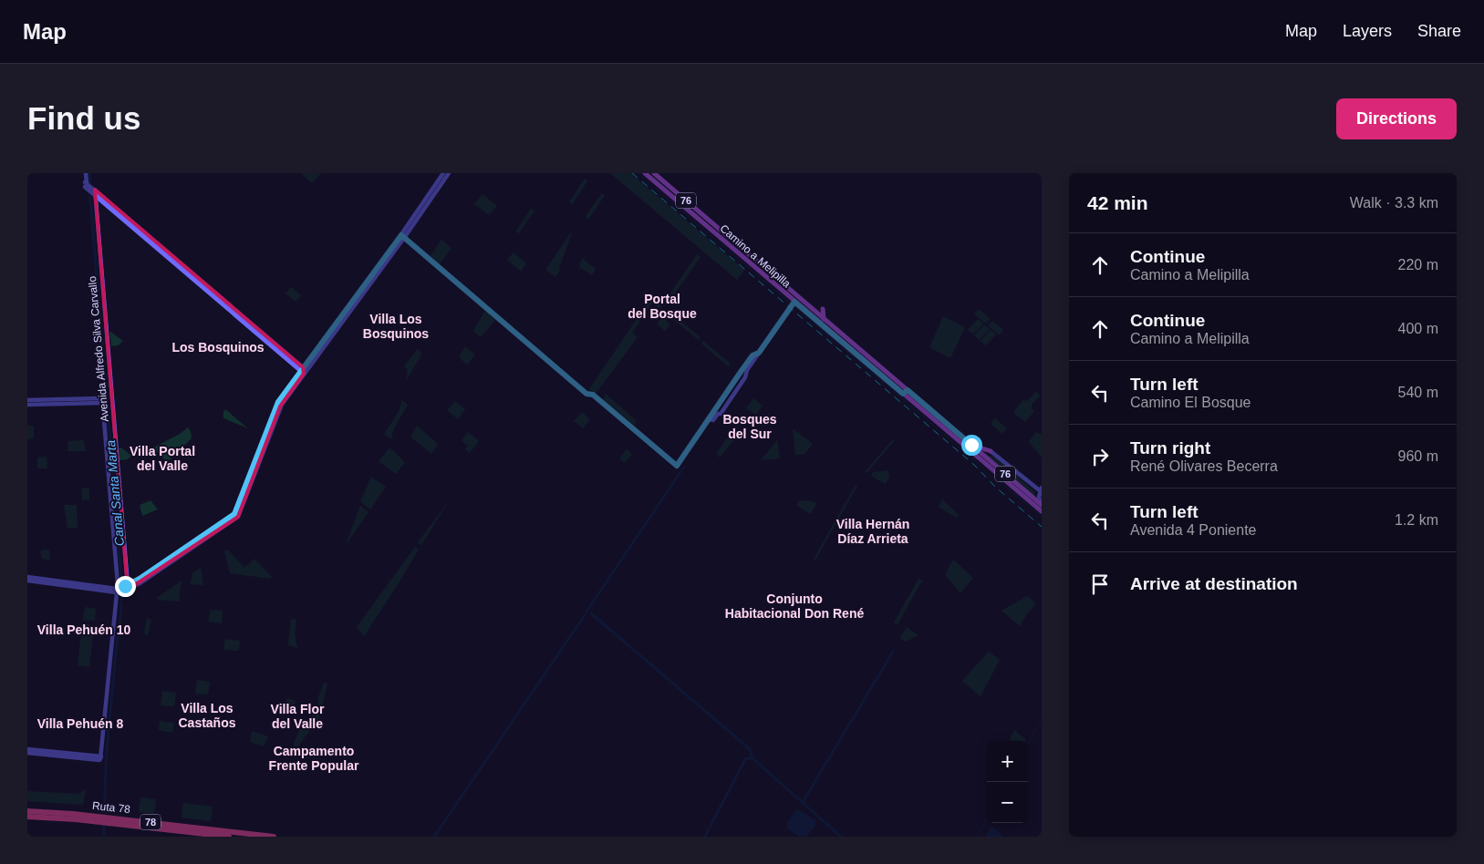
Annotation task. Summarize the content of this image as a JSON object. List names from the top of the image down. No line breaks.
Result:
{"streets":{"highway":["Ruta 78","78"],"main road":["76","Camino a Melipilla"],"street":["Avenida Alfredo Silva Carvallo"]},"districts":["Portal del Bosque","Villa Los Bosquinos","Los Bosquinos","Bosques del Sur","Villa Portal del Valle","Villa Hernán Díaz Arrieta","Conjunto Habitacional Don René","Villa Pehuén 10","Villa Los Castaños","Villa Flor del Valle","Villa Pehuén 8","Campamento Frente Popular"],"water":["Canal Santa Marta"],"page":{"header":"Map","nav":["Map","Layers","Share"],"buttons":"Directions","title":"Find us","heading":["42 min","Walk · 3.3 km"],"list":[["Continue","Camino a Melipilla","220 m"],["Continue","Camino a Melipilla","400 m"],["Turn left","Camino El Bosque","540 m"],["Turn right","René Olivares Becerra","960 m"],["Turn left","Avenida 4 Poniente","1.2 km"],"Arrive at destination"],"map_buttons":["+","−"]}}
